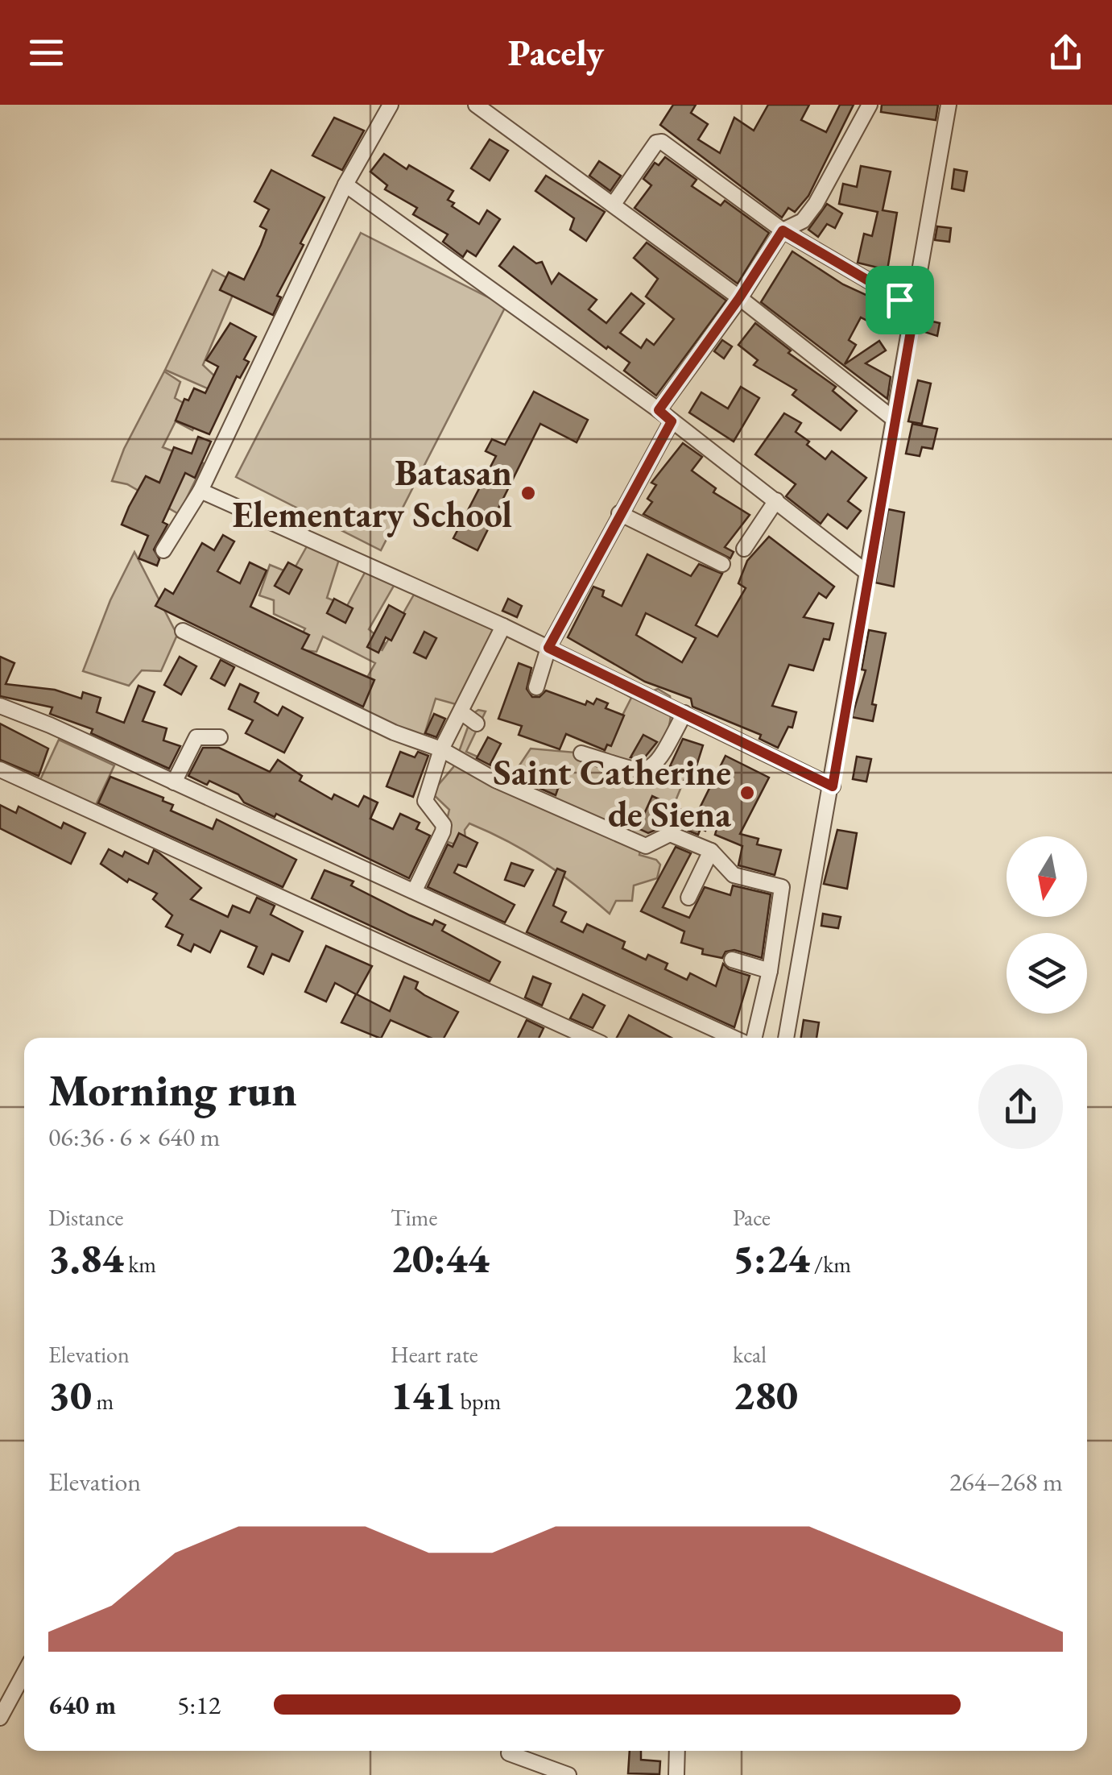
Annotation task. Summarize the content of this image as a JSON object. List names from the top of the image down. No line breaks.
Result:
{"places":["Batasan Elementary School","Saint Catherine de Siena"],"north":"bottom","page":{"header":"Pacely","heading":["Morning run","06:36 · 6 × 640 m"],"stats":[["Distance","3.84 km"],["Time","20:44"],["Pace","5:24 /km"],["Elevation","30 m"],["Heart rate","141 bpm"],["kcal","280"]],"chart":["Elevation","264–268 m"],"list":[{"name":"640 m","note":"5:12"}]}}
